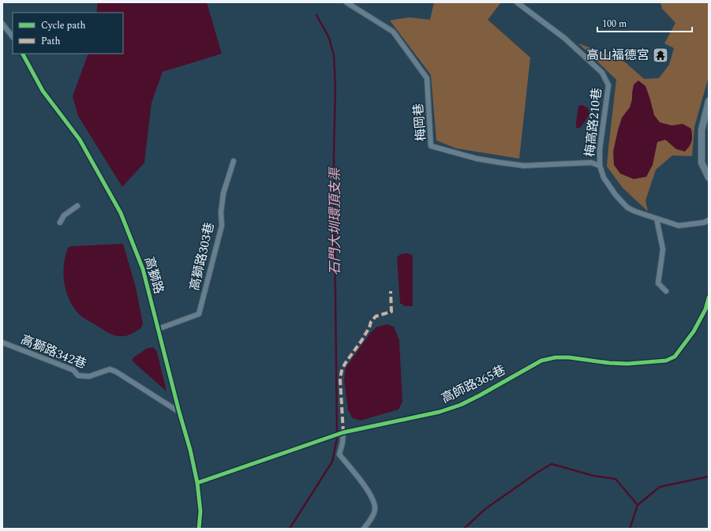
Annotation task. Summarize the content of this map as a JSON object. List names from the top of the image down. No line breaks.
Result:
{"streets":{"street":["梅岡巷","梅高路210巷","高獅路303巷","高獅路","高獅路342巷","高師路365巷"]},"crossings":[["梅岡巷","梅高路210巷"],["高獅路303巷","高獅路"],["高獅路","高獅路342巷"],["高獅路","高師路365巷"]],"water":["石門大圳環頂支渠"],"places":{"temple":["高山福德宮"]},"legend":["Cycle path","Path"],"scale_bar":"100 m"}
